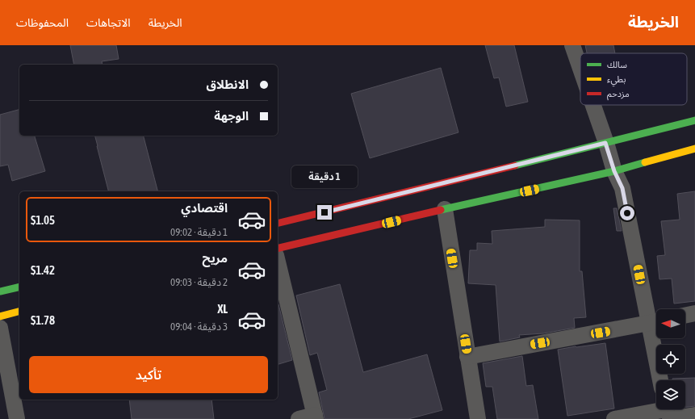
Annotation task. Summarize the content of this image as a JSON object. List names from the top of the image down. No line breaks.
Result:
{"legend":["سالك","بطيء","مزدحم"],"north":"left","page":{"header":"الخريطة","nav":["الخريطة","الاتجاهات","المحفوظات"],"banner":["الانطلاق","الوجهة"],"bubble":"1 دقيقة","list":[{"name":"اقتصادي","note":"1 دقيقة · 09:02","value":"$1.05"},{"name":"مريح","note":"2 دقيقة · 09:03","value":"$1.42"},{"name":"XL","note":"3 دقيقة · 09:04","value":"$1.78"}],"buttons":"تأكيد"}}
